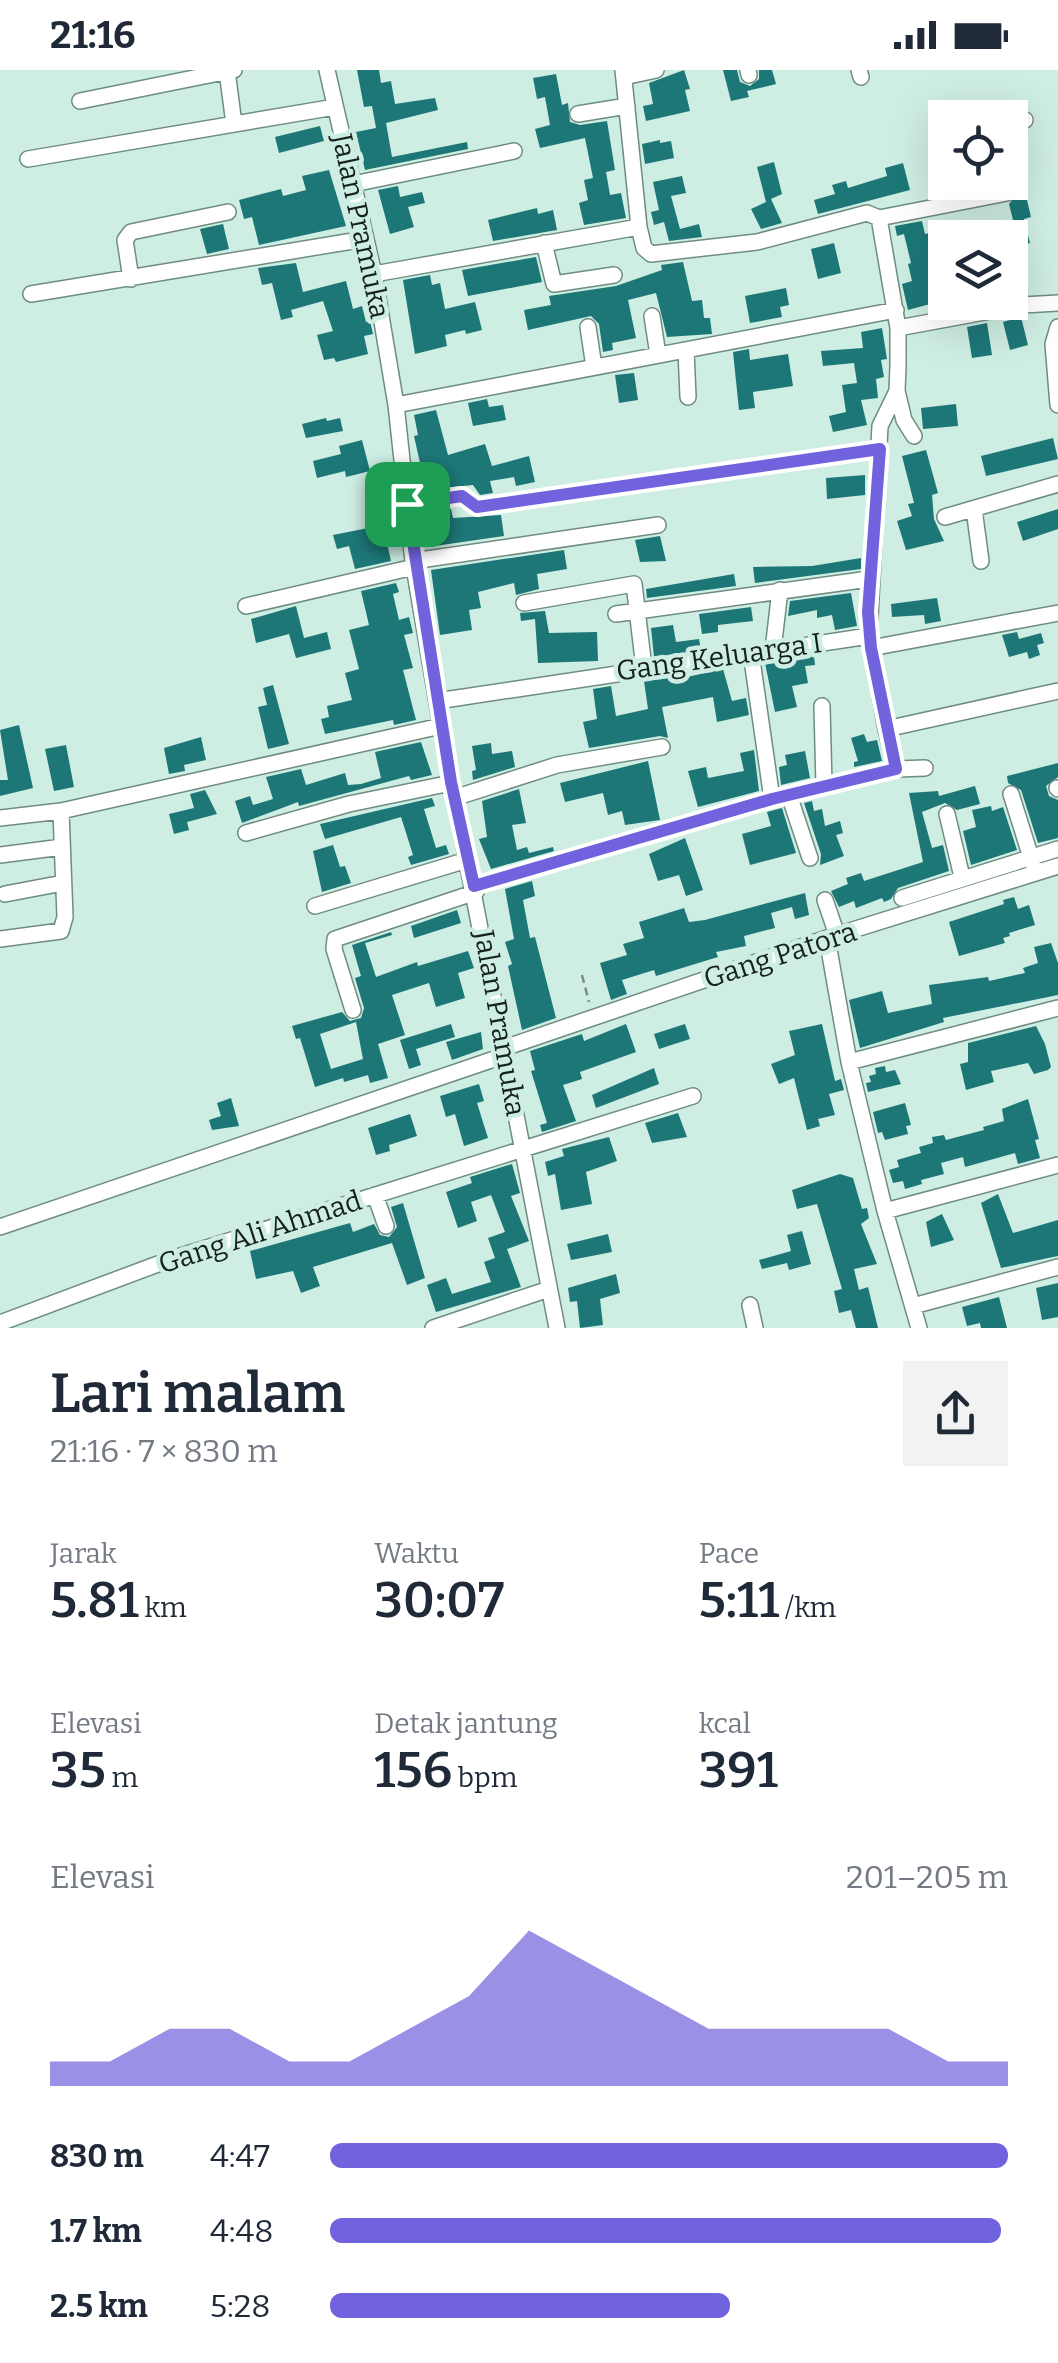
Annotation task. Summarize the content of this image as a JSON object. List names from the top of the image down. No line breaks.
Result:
{"streets":{"street":["Jalan Pramuka","Gang Keluarga I","Gang Patora","Gang Ali Ahmad"]},"crossings":[["Jalan Pramuka","Gang Keluarga I"],["Jalan Pramuka","Gang Patora"],["Jalan Pramuka","Gang Ali Ahmad"]],"page":{"status":"21:16","heading":["Lari malam","21:16 · 7 × 830 m"],"stats":[["Jarak","5.81 km"],["Waktu","30:07"],["Pace","5:11 /km"],["Elevasi","35 m"],["Detak jantung","156 bpm"],["kcal","391"]],"chart":["Elevasi","201–205 m"],"list":[{"name":"830 m","note":"4:47"},{"name":"1.7 km","note":"4:48"},{"name":"2.5 km","note":"5:28"}]}}
